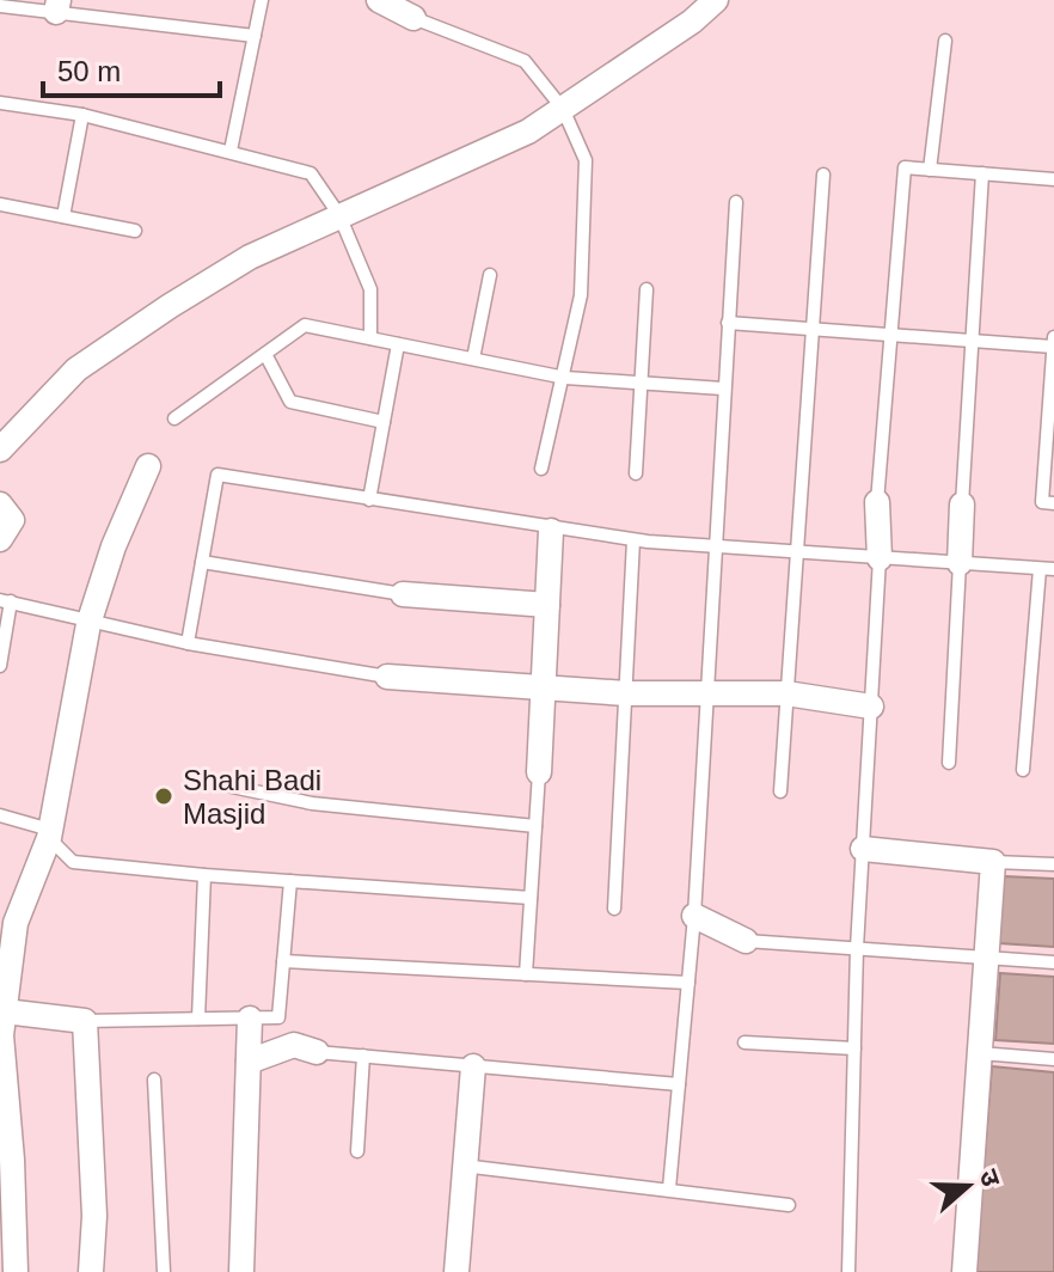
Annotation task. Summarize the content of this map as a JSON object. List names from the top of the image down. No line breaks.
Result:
{"places":["Shahi Badi Masjid"],"scale_bar":"50 m","north":"right"}
